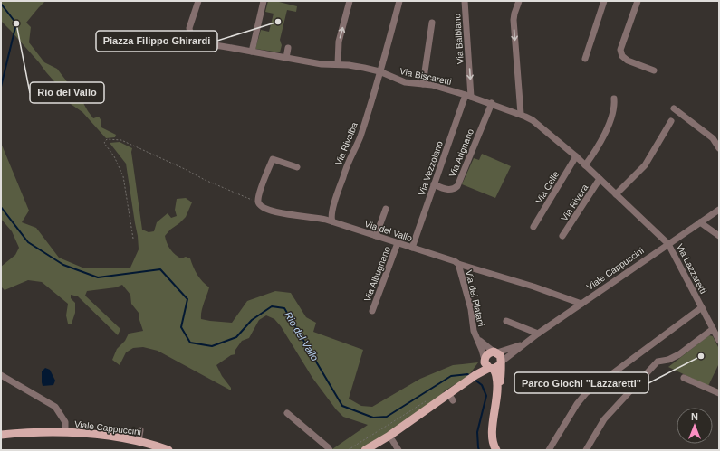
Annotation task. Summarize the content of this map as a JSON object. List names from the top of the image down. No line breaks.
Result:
{"streets":{"main road":["Viale Cappuccini"],"street":["Via Balbiano","Via Biscaretti","Via Rivalba","Via Arignano","Via Vezzolano","Via Celle","Via Rivera","Via del Vallo","Via Lazzaretti","Via Albugnano","Via dei Platani"]},"crossings":[["Via Balbiano","Via Biscaretti"],["Via Balbiano","Via Vezzolano"],["Via Biscaretti","Via Rivalba"],["Via Biscaretti","Via Arignano"],["Via Biscaretti","Via Vezzolano"],["Via Biscaretti","Via Celle"],["Via Biscaretti","Via Rivera"],["Via Biscaretti","Viale Cappuccini"],["Via Biscaretti","Via Lazzaretti"],["Via Rivalba","Via del Vallo"],["Via Arignano","Via Vezzolano"],["Via Vezzolano","Via del Vallo"],["Via del Vallo","Viale Cappuccini"],["Via del Vallo","Via Albugnano"],["Via del Vallo","Via dei Platani"],["Viale Cappuccini","Via Lazzaretti"],["Viale Cappuccini","Via dei Platani"]],"water":["Rio del Vallo"],"places":["Piazza Filippo Ghirardi","Rio del Vallo","Parco Giochi \"Lazzaretti\""],"north":"top"}
